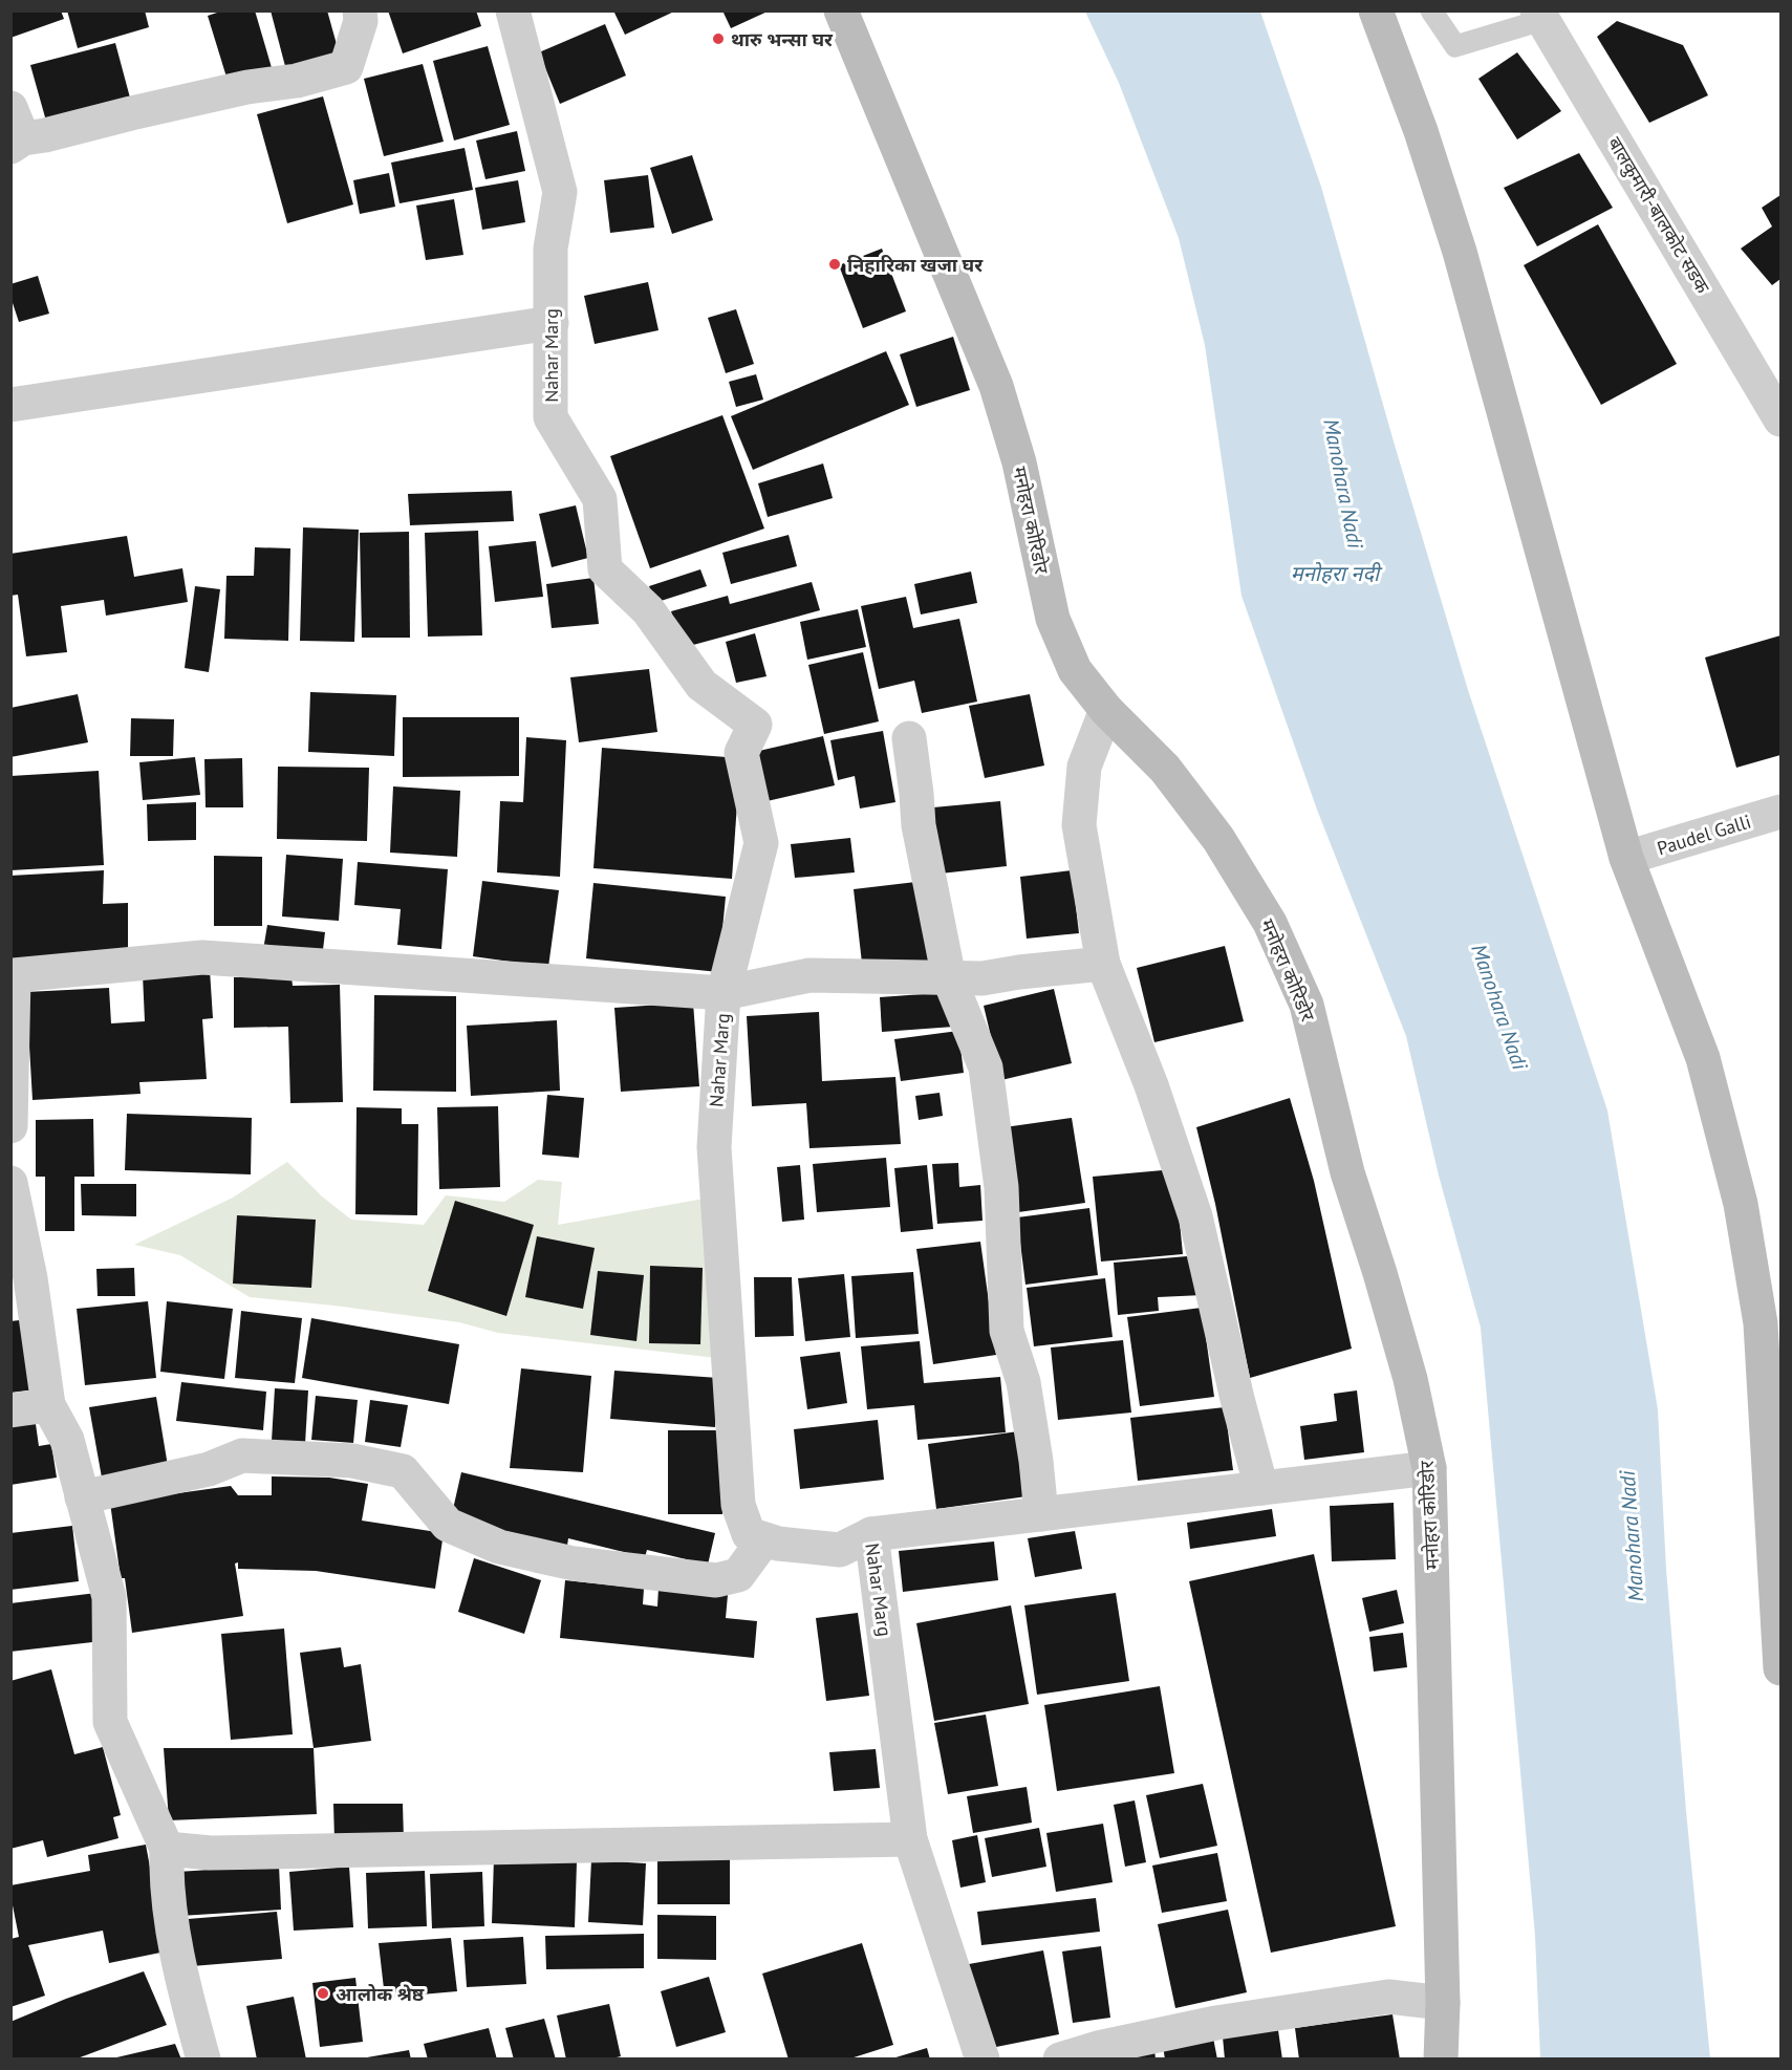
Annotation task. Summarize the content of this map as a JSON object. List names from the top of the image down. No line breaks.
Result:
{"streets":{"main road":["मनोहरा कोरिडोर"],"street":["बालकुमारी-बालकोट सडक","Nahar Marg","Paudel Galli"]},"water":["Manohara Nadi","मनोहरा नदी"],"places":["थारु भन्सा घर","निहारिका खजा घर","आलोक श्रेष्ठ"]}
